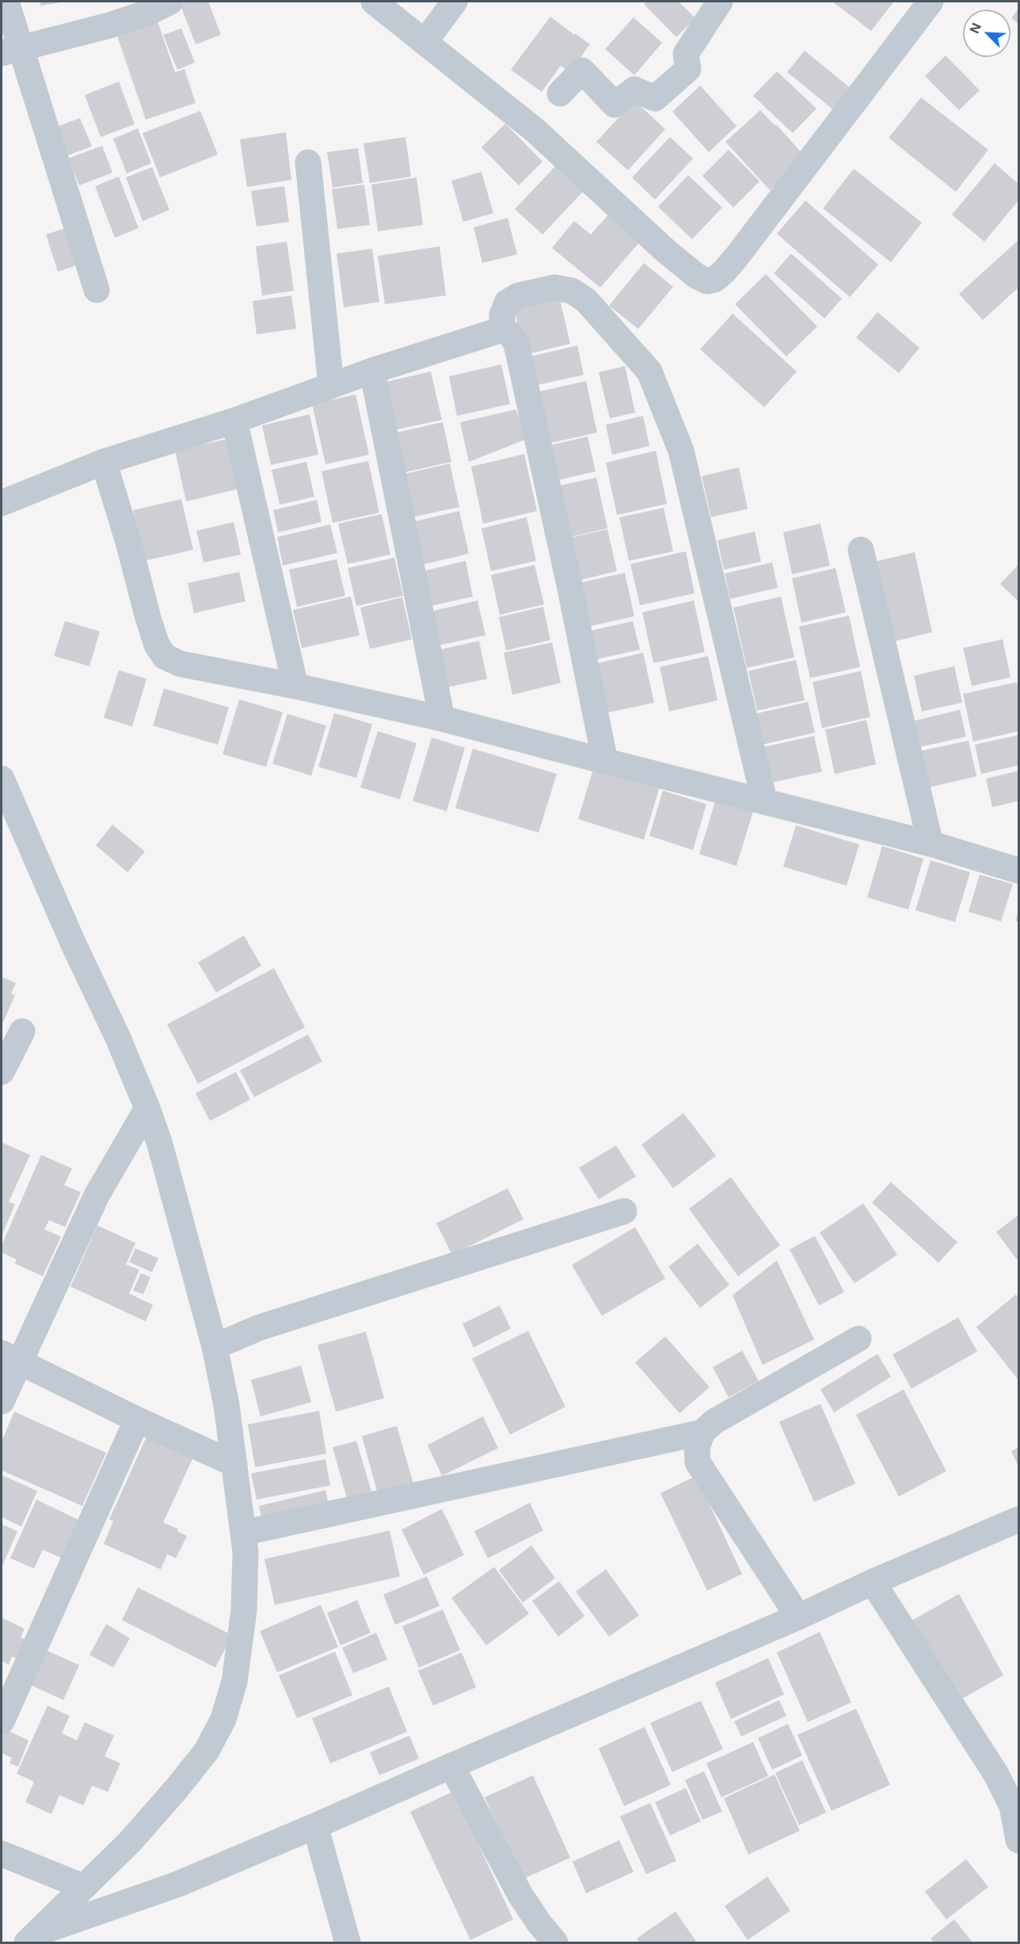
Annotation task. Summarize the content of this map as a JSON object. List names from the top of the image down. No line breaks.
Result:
{"north":"top left"}
